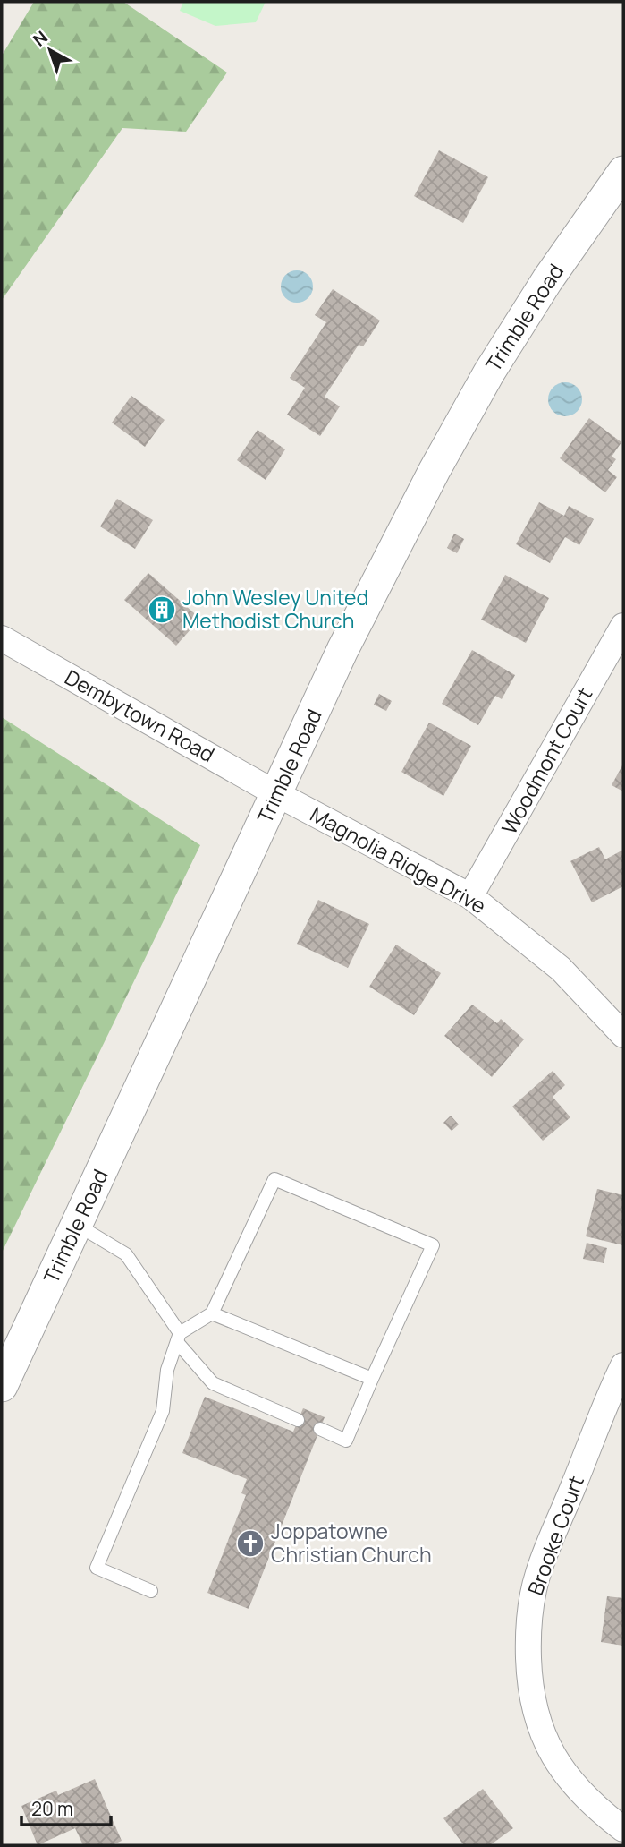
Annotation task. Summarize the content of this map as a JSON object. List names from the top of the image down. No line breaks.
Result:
{"streets":{"street":["Trimble Road","Dembytown Road","Woodmont Court","Magnolia Ridge Drive","Brooke Court"]},"crossings":[["Trimble Road","Dembytown Road"],["Trimble Road","Magnolia Ridge Drive"],["Dembytown Road","Magnolia Ridge Drive"],["Woodmont Court","Magnolia Ridge Drive"]],"places":{"building":["John Wesley United Methodist Church"],"church":["Joppatowne Christian Church"]},"scale_bar":"20 m","north":"top left"}
